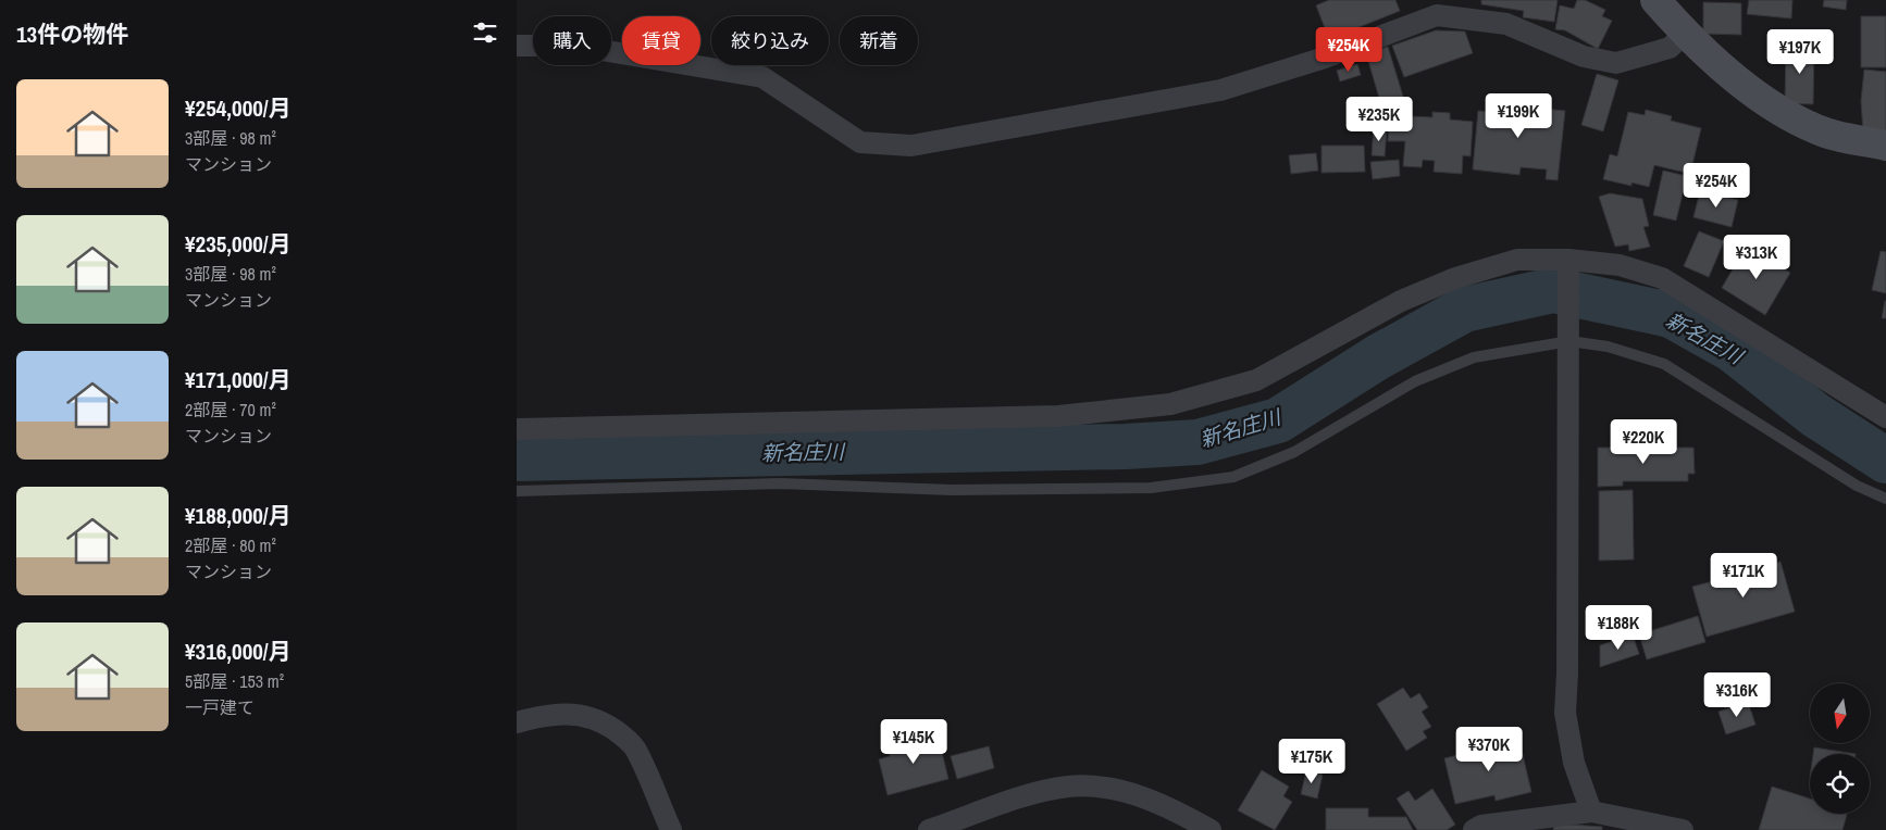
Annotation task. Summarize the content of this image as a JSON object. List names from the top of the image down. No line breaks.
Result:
{"water":["新名庄川"],"north":"bottom","page":{"heading":"13件の物件","chip":["購入","賃貸","絞り込み","新着"],"price":["¥254K","¥197K","¥199K","¥235K","¥254K","¥313K","¥220K","¥171K","¥188K","¥316K","¥145K","¥370K","¥175K"],"list":[{"name":"¥254,000/月","note":"3部屋 · 98 m² · マンション"},{"name":"¥235,000/月","note":"3部屋 · 98 m² · マンション"},{"name":"¥171,000/月","note":"2部屋 · 70 m² · マンション"},{"name":"¥188,000/月","note":"2部屋 · 80 m² · マンション"},{"name":"¥316,000/月","note":"5部屋 · 153 m² · 一戸建て"}]}}
